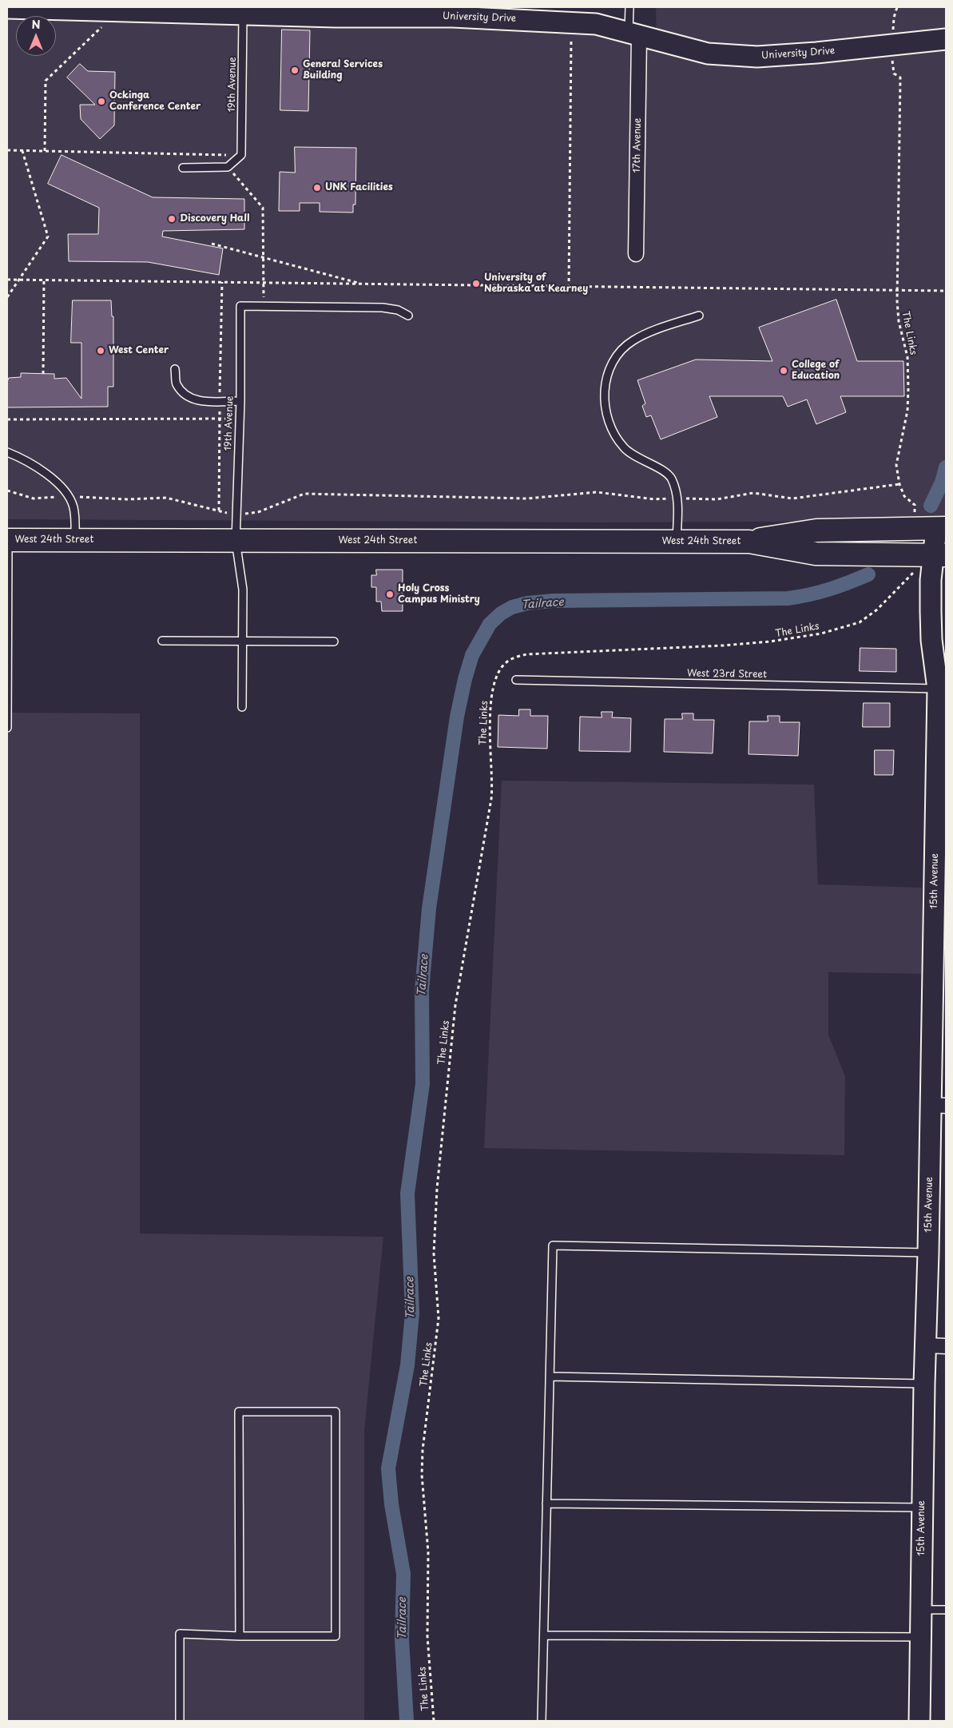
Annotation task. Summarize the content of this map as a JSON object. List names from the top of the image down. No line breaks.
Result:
{"streets":{"main road":["West 24th Street"],"street":["University Drive","17th Avenue","15th Avenue"],"lane":["19th Avenue","West 23rd Street"],"path":["The Links"]},"crossings":[["University Drive","19th Avenue"],["University Drive","17th Avenue"],["University Drive","The Links"],["19th Avenue","West 24th Street"],["The Links","West 24th Street"],["The Links","15th Avenue"],["West 24th Street","15th Avenue"],["West 23rd Street","15th Avenue"]],"water":["Tailrace"],"places":["General Services Building","Ockinga Conference Center","UNK Facilities","Discovery Hall","University of Nebraska at Kearney","West Center","College of Education","Holy Cross Campus Ministry"],"north":"top"}
